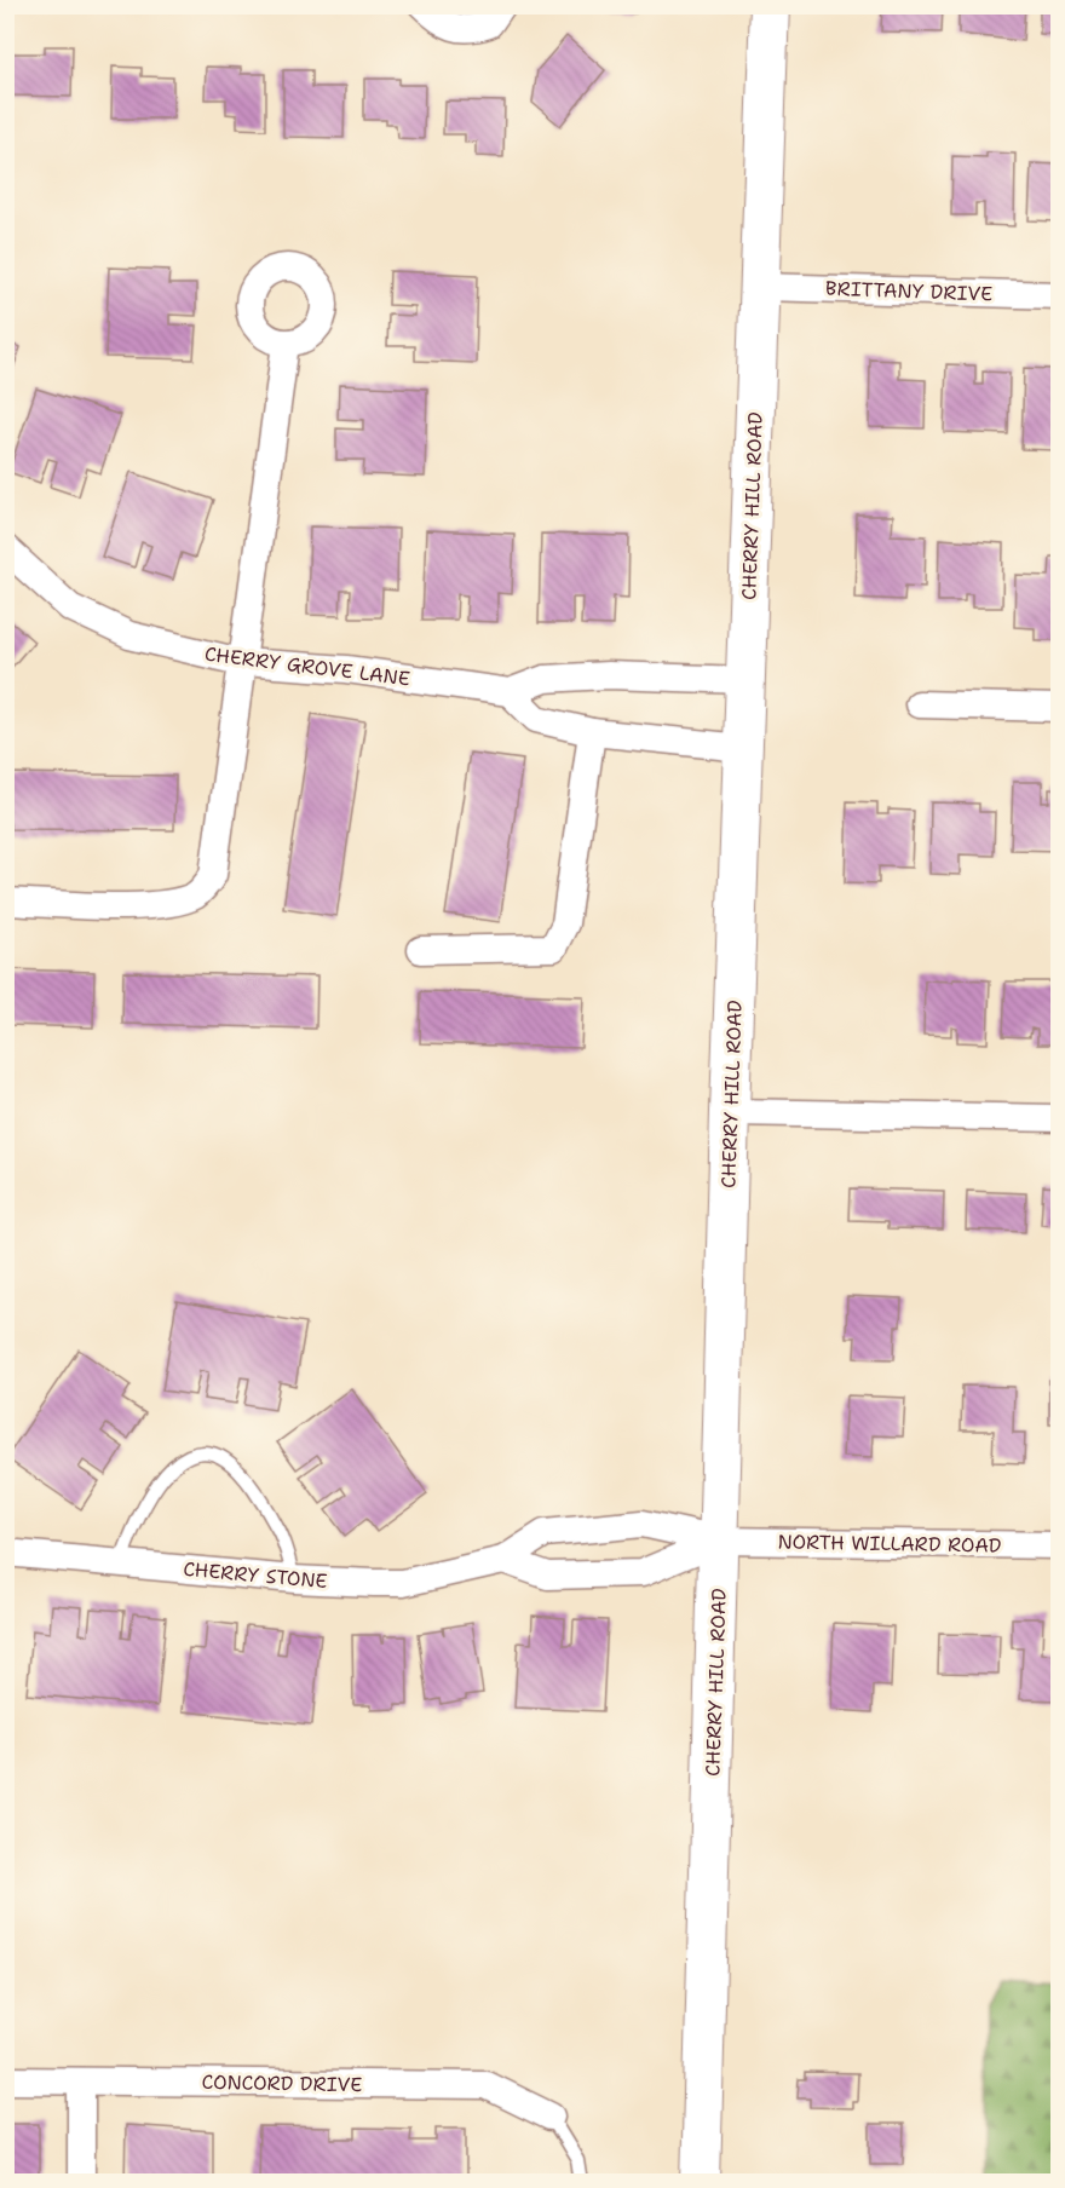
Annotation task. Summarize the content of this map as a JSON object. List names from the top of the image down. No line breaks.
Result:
{"streets":{"main road":["CHERRY HILL ROAD"],"street":["BRITTANY DRIVE","CHERRY GROVE LANE","NORTH WILLARD ROAD","CHERRY STONE","CONCORD DRIVE"]},"crossings":[["BRITTANY DRIVE","CHERRY HILL ROAD"],["CHERRY HILL ROAD","CHERRY GROVE LANE"],["CHERRY HILL ROAD","NORTH WILLARD ROAD"],["CHERRY HILL ROAD","CHERRY STONE"],["NORTH WILLARD ROAD","CHERRY STONE"]]}
